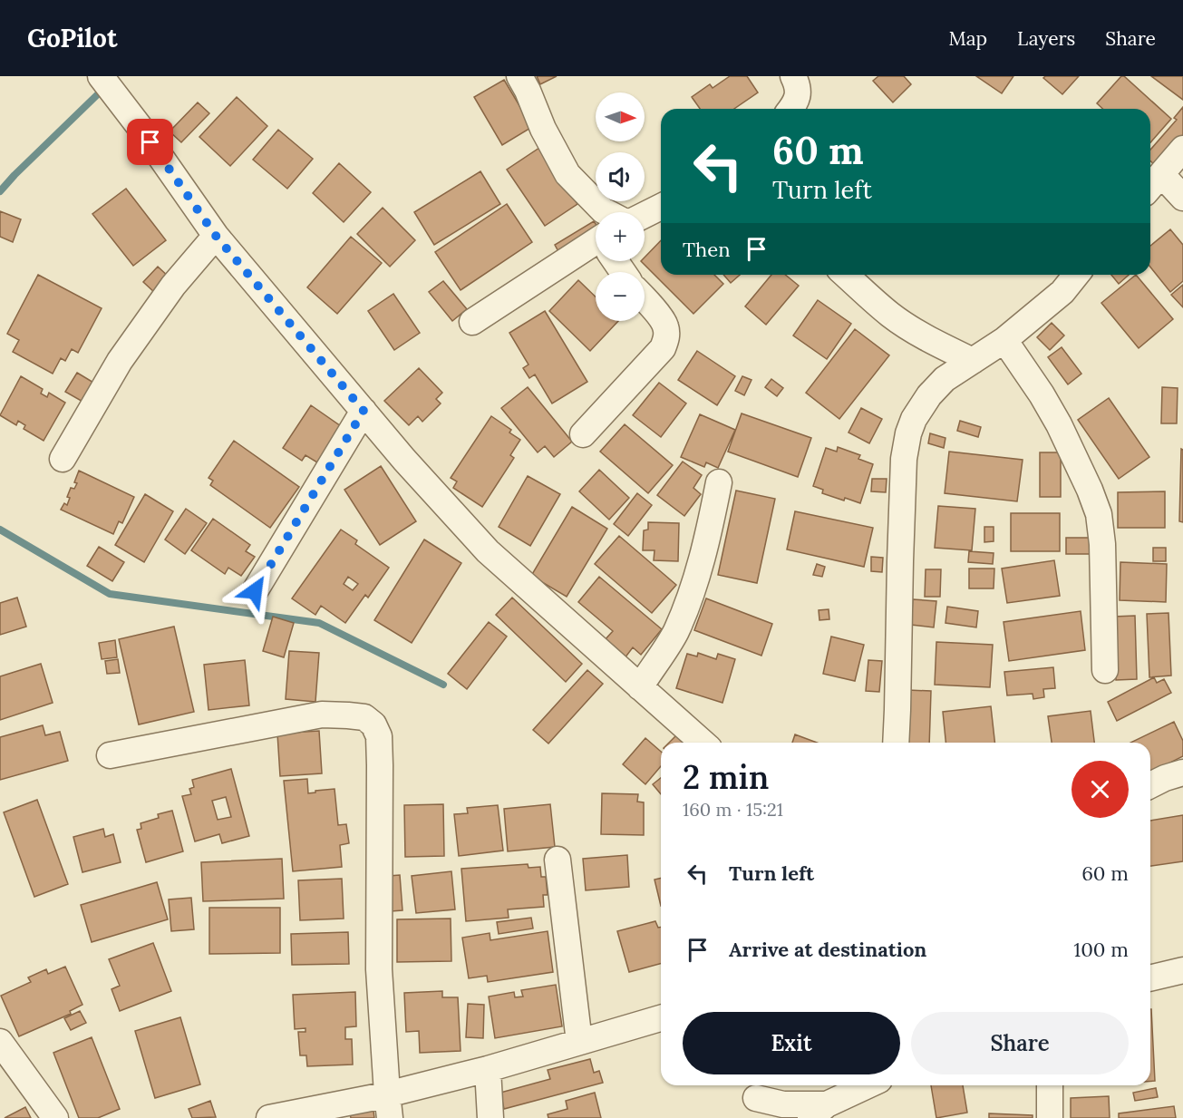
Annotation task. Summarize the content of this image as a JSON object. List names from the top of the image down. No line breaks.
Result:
{"north":"right","page":{"header":"GoPilot","nav":["Map","Layers","Share"],"map_buttons":["+","−"],"turn":["60 m","Turn left"],"then":"Then","heading":["2 min","160 m · 15:21"],"list":[{"name":"Turn left","value":"60 m"},{"name":"Arrive at destination","value":"100 m"}],"buttons":["Exit","Share"]}}
